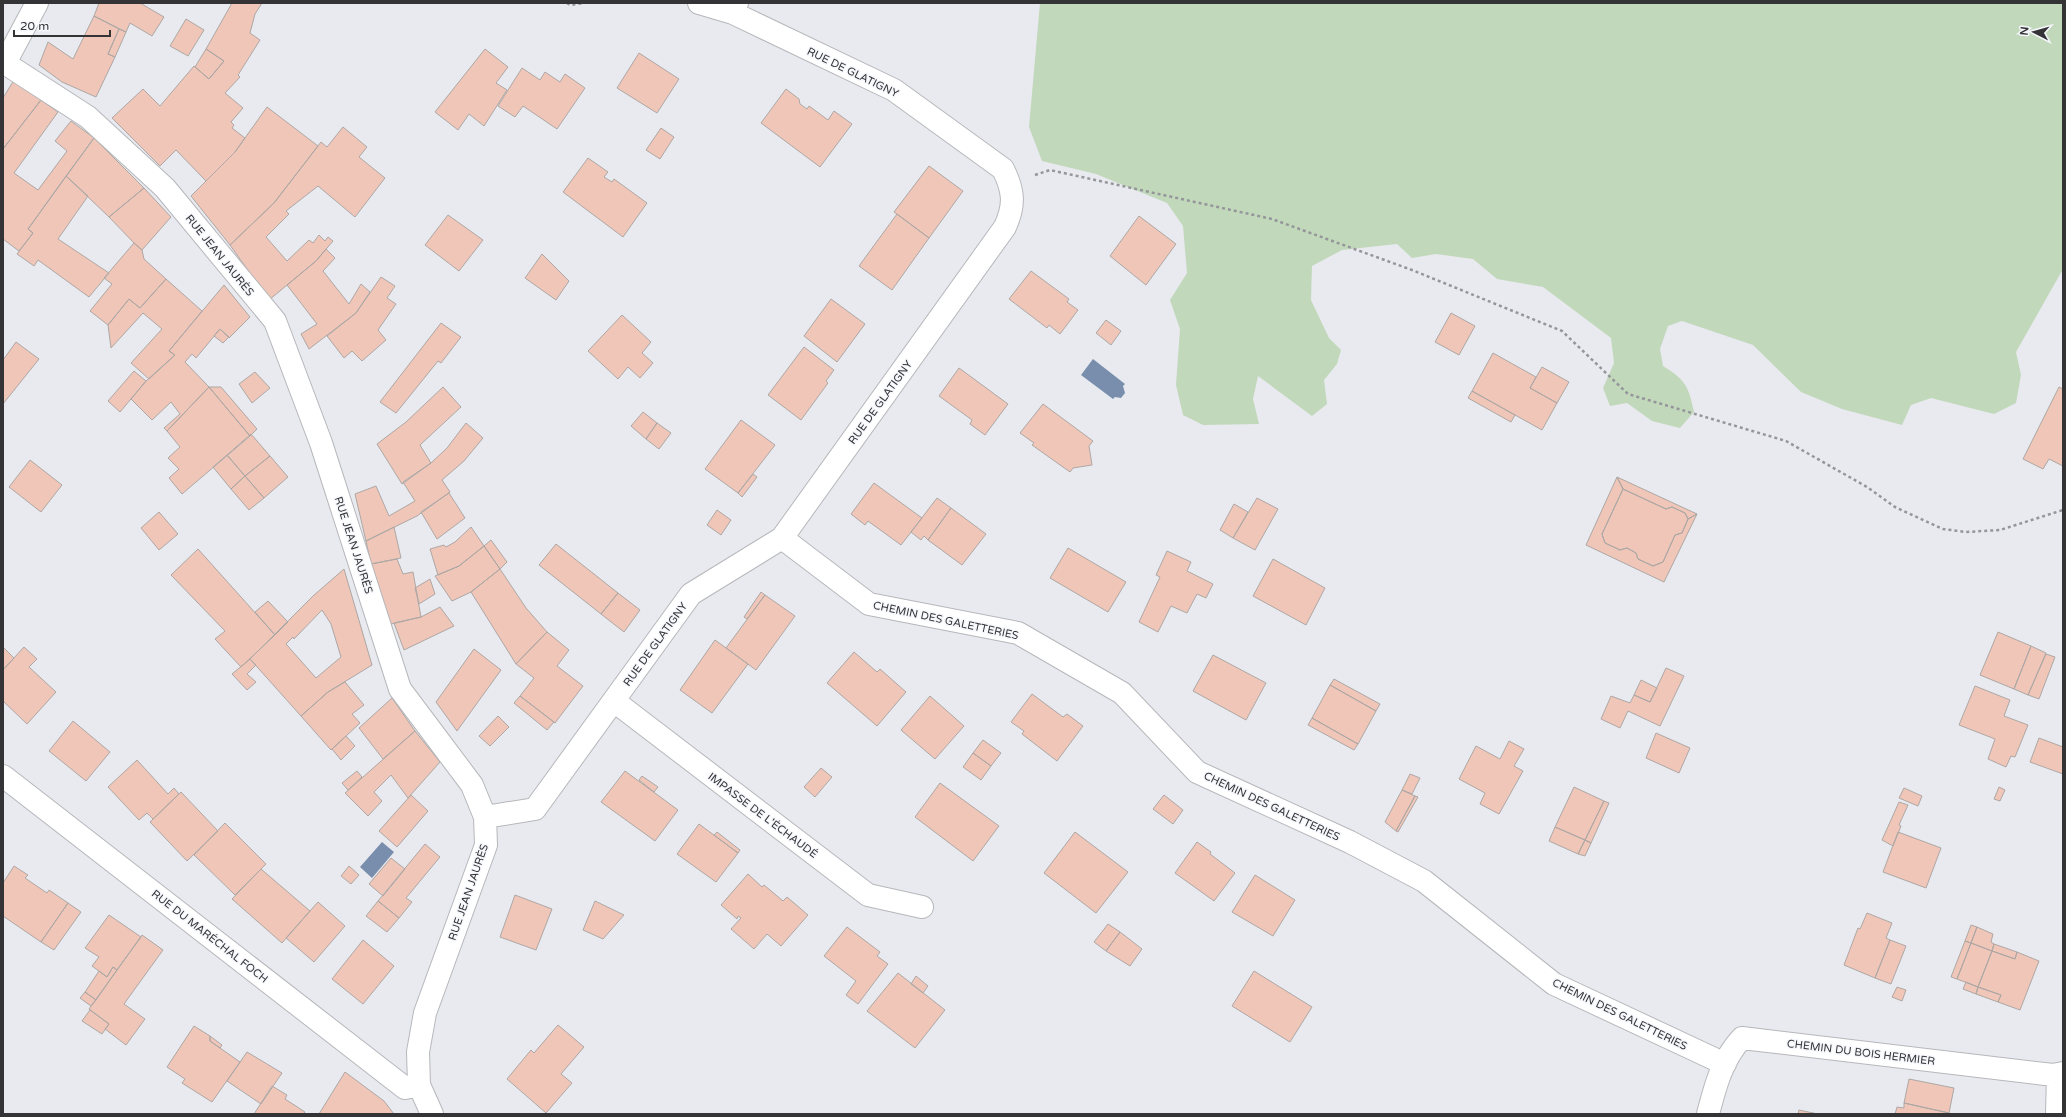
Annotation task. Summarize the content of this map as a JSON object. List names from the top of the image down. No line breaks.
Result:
{"streets":{"street":["RUE DE GLATIGNY","RUE JEAN JAURÈS","CHEMIN DES GALETTERIES","IMPASSE DE L'ÉCHAUDÉ","RUE DU MARÉCHAL FOCH","CHEMIN DU BOIS HERMIER"]},"crossings":[["RUE DE GLATIGNY","RUE JEAN JAURÈS"],["RUE DE GLATIGNY","CHEMIN DES GALETTERIES"],["RUE DE GLATIGNY","IMPASSE DE L'ÉCHAUDÉ"],["RUE JEAN JAURÈS","RUE DU MARÉCHAL FOCH"],["CHEMIN DES GALETTERIES","CHEMIN DU BOIS HERMIER"]],"scale_bar":"20 m","north":"left"}
